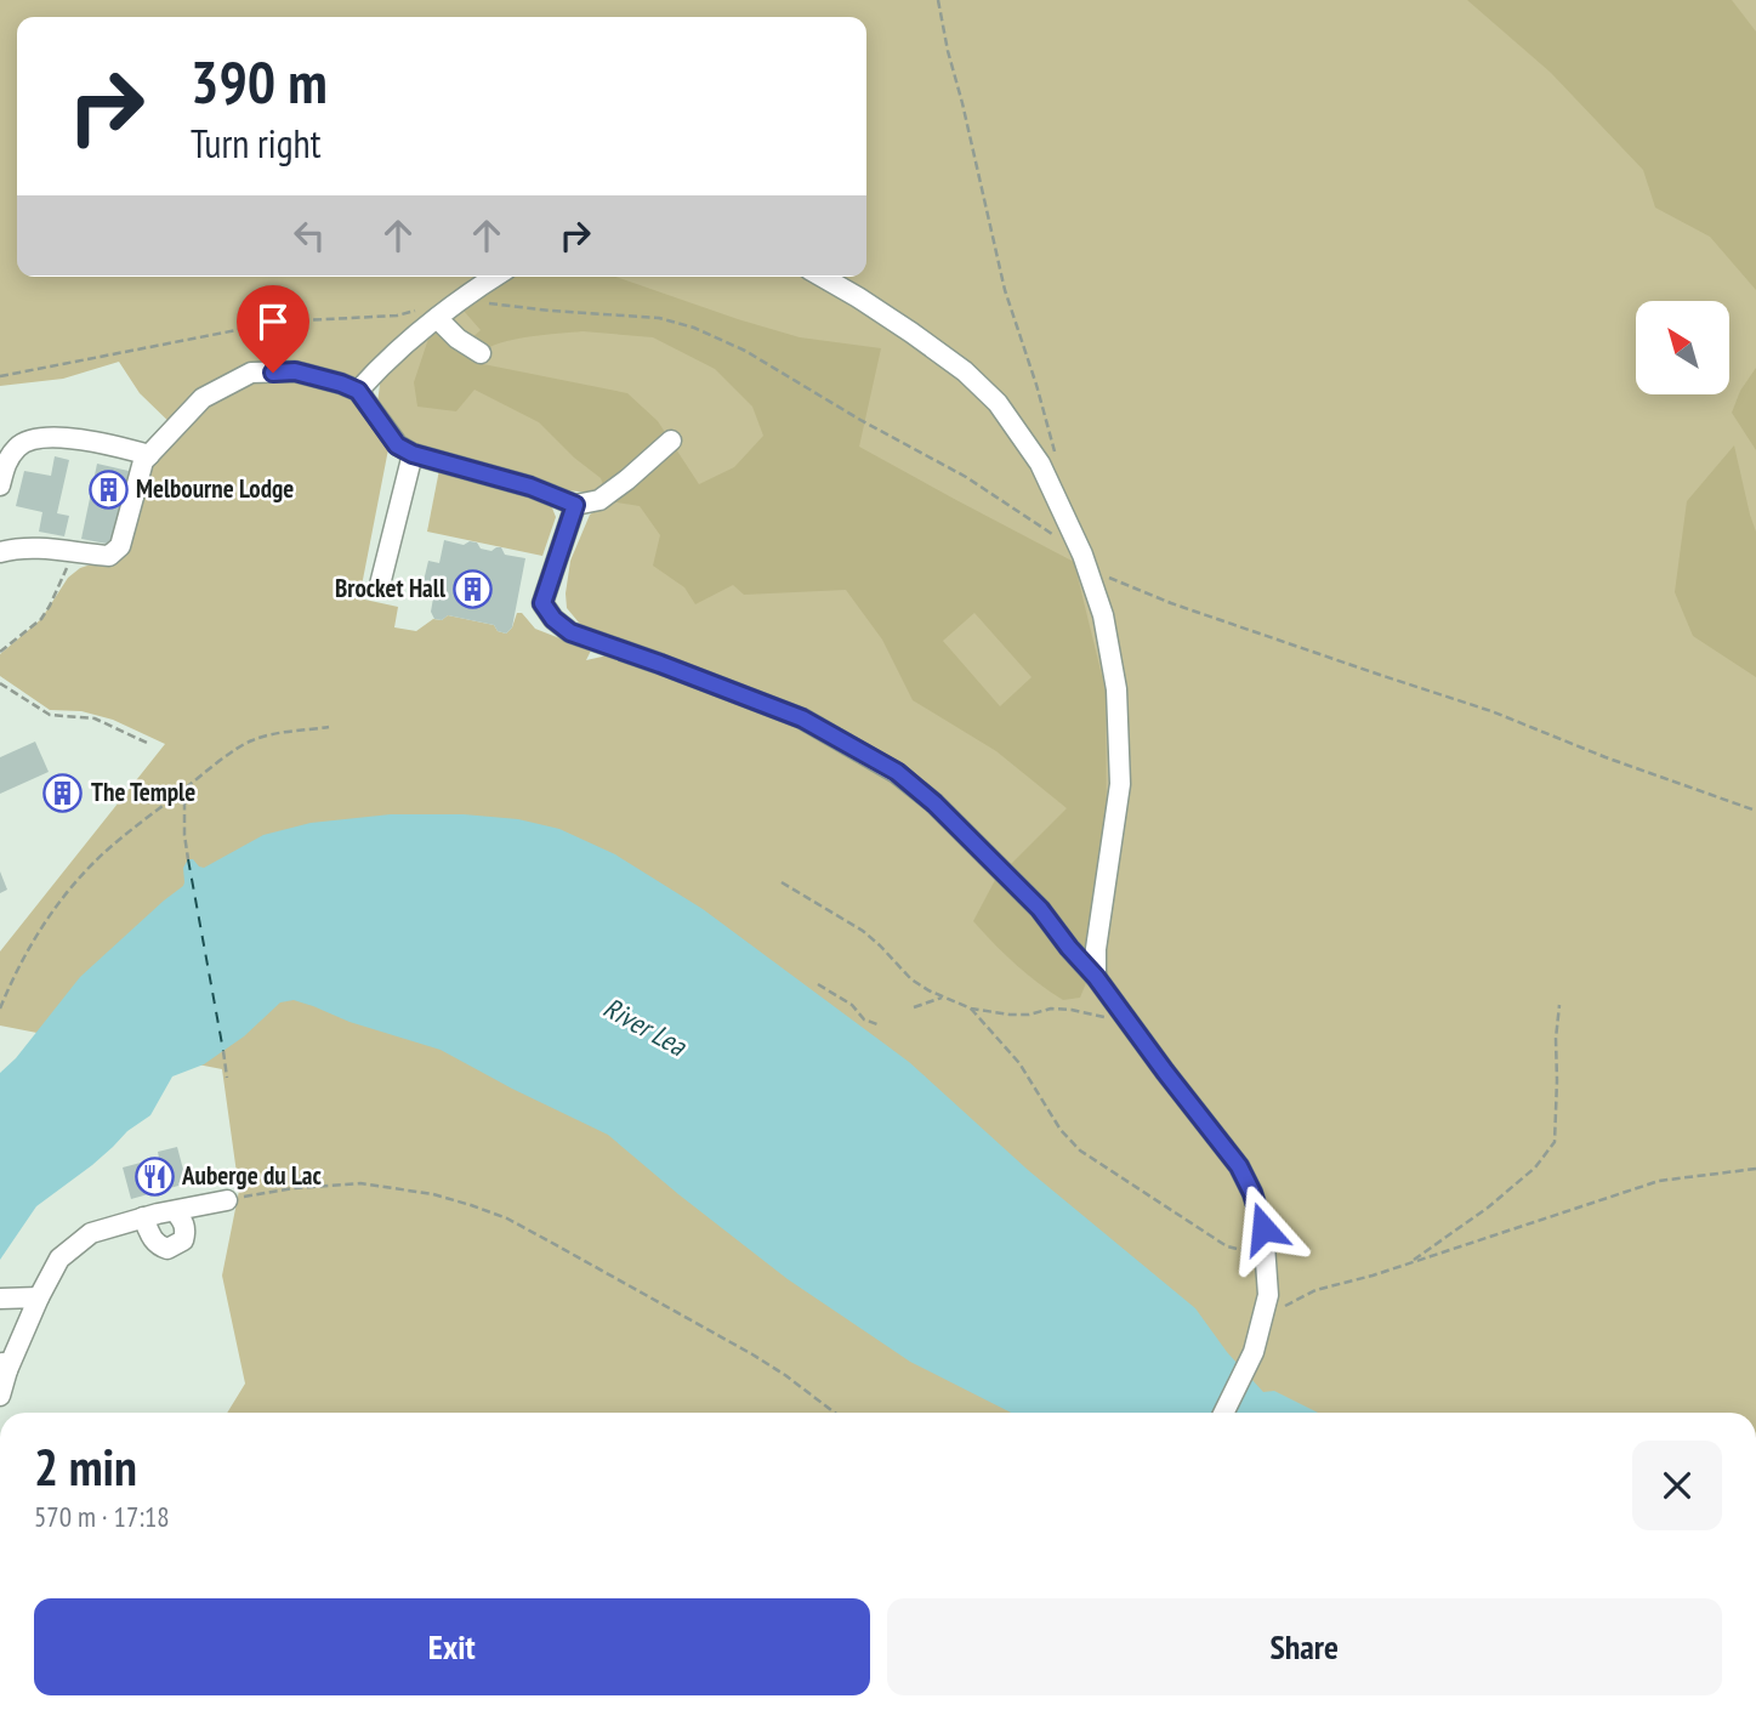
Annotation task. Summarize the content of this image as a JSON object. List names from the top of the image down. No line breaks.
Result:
{"water":["River Lea"],"places":{"building":["Melbourne Lodge","Brocket Hall","The Temple"],"restaurant":["Auberge du Lac"]},"north":"top left","page":{"turn":["390 m","Turn right"],"heading":["2 min","570 m · 17:18"],"buttons":["Exit","Share"]}}
